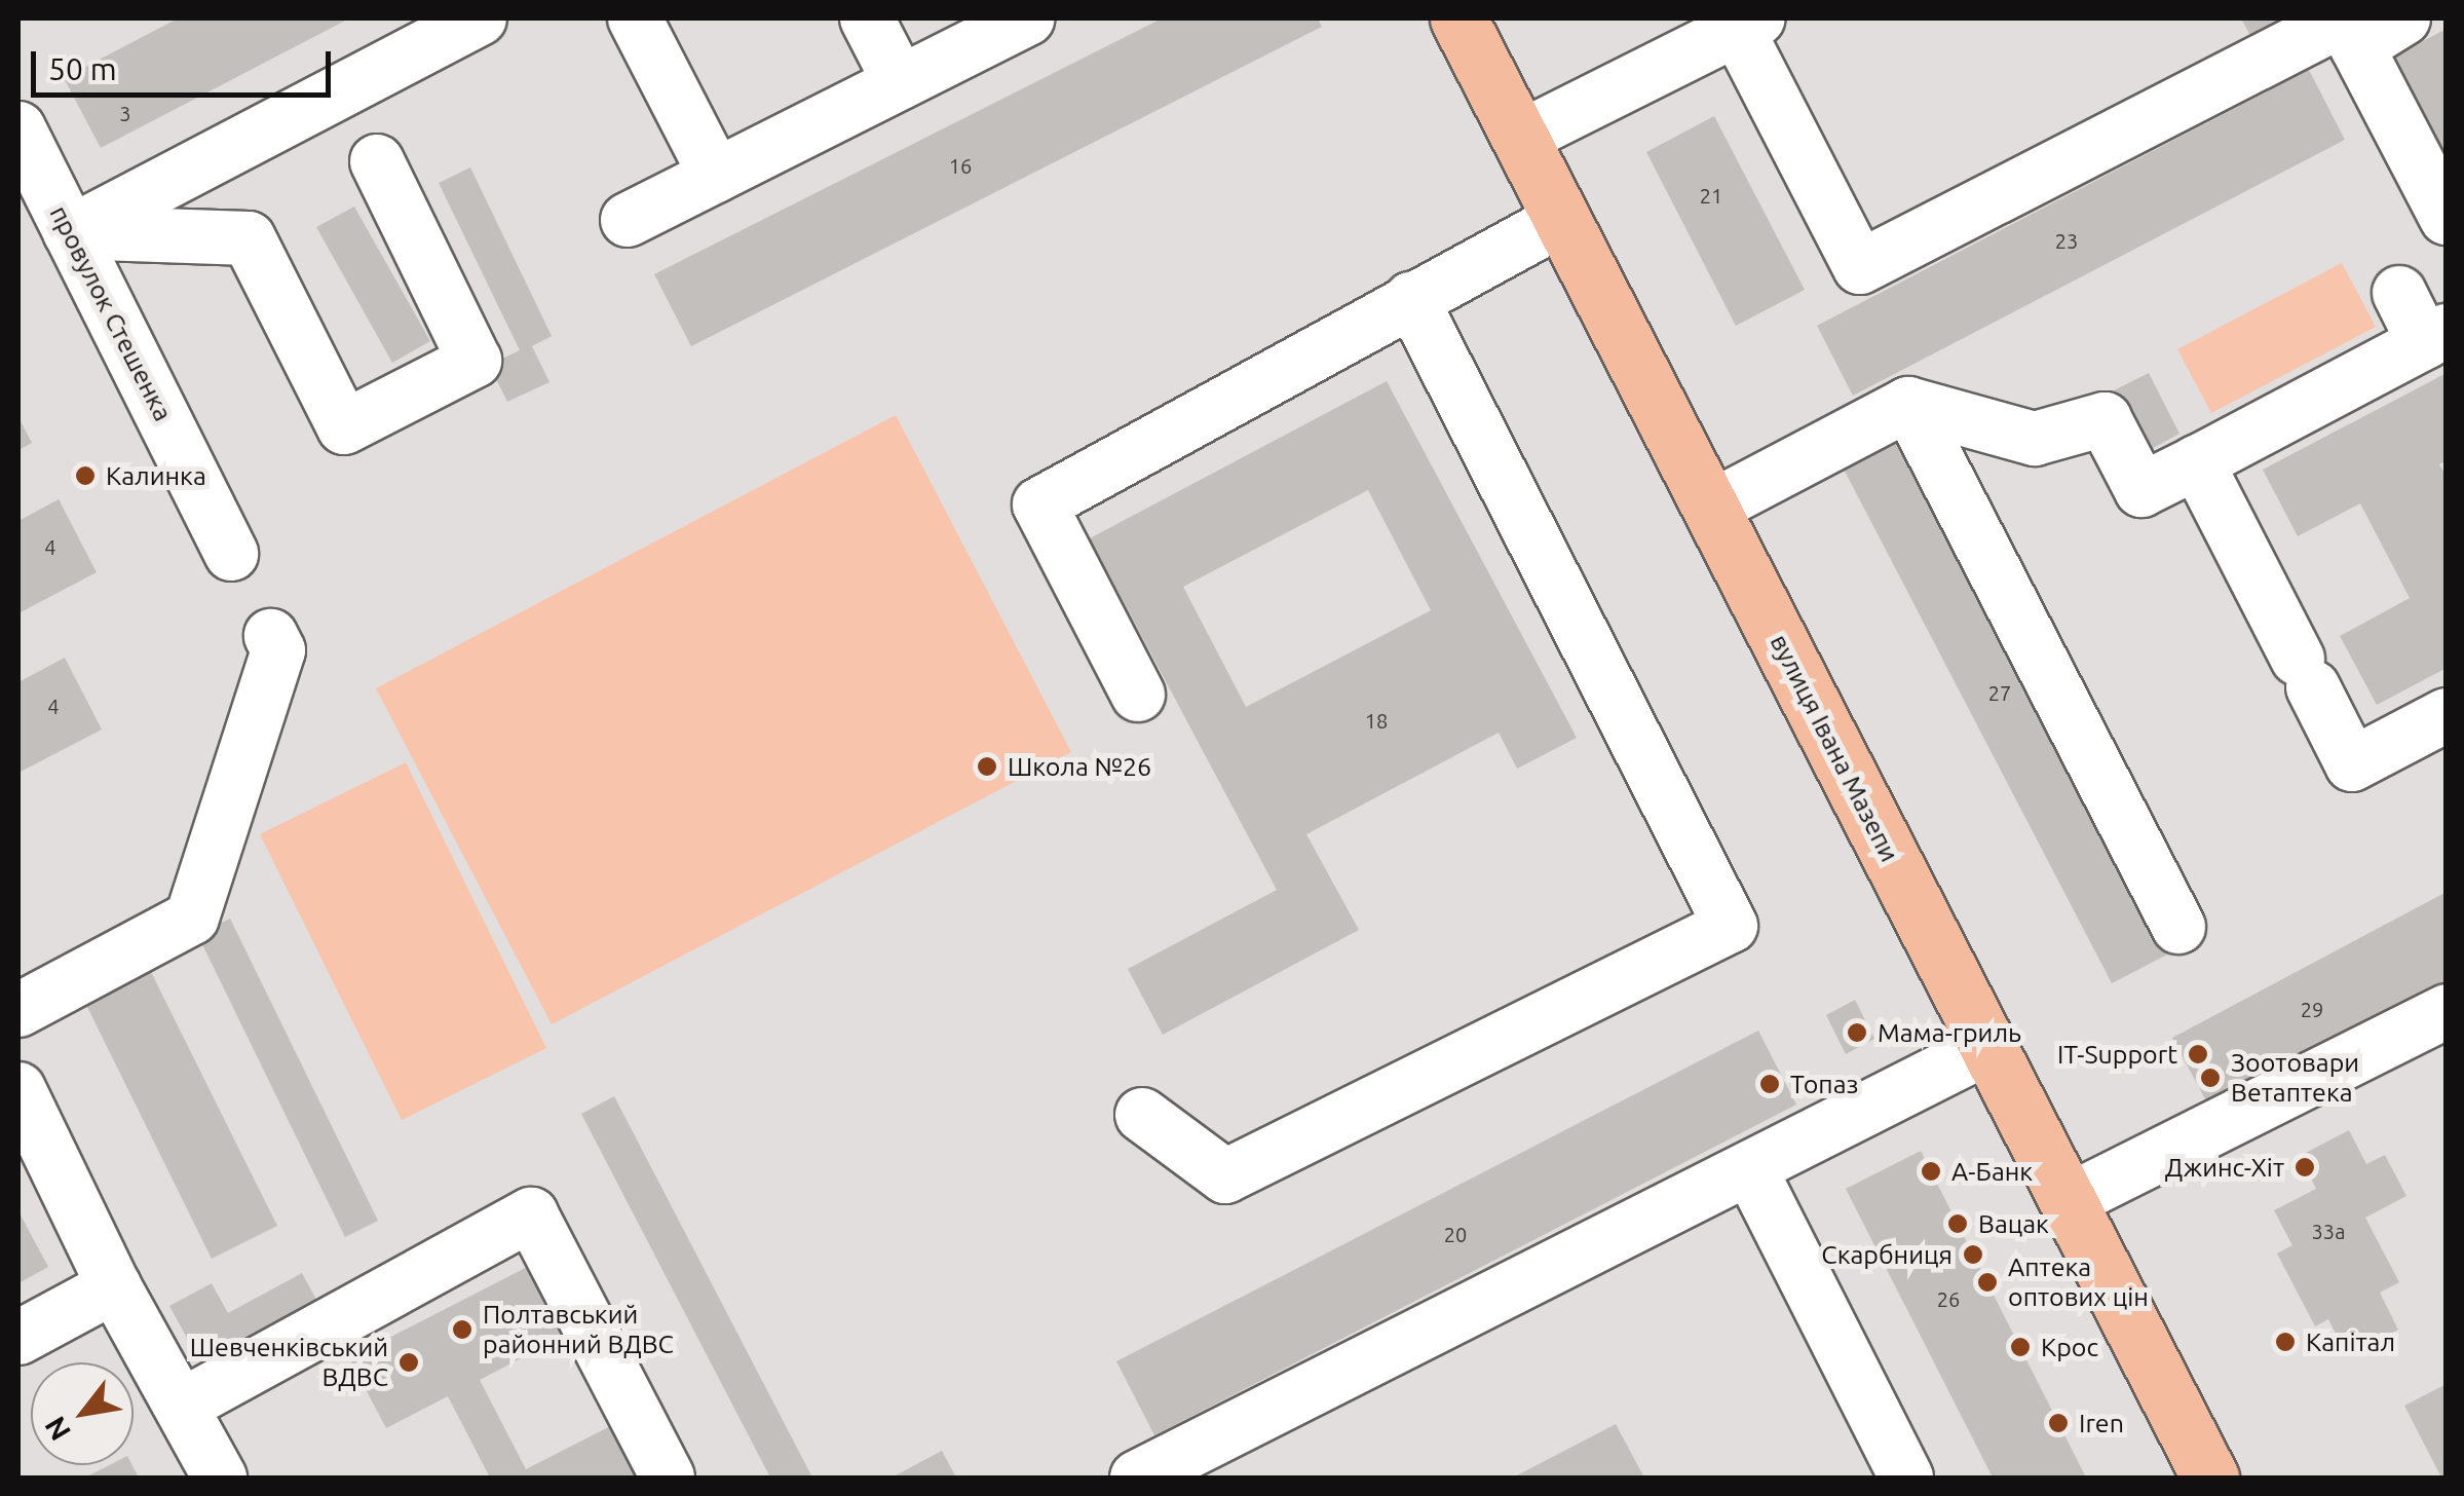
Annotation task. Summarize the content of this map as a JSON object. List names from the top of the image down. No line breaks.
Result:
{"streets":{"main road":["вулиця Івана Мазепи"],"street":["провулок Стешенка"]},"places":["Калинка","Школа №26","Мама-гриль","IT-Support","Зоотовари Ветаптека","Топаз","Джинс-Хіт","А-Банк","Вацак","Скарбниця","Аптека оптових цін","Полтавський районний ВДВС","Капітал","Крос","Шевченківський ВДВС","Iren"],"house_numbers":["3","16","21","23","4","27","4","18","29","33а","20","26"],"scale_bar":"50 m","north":"bottom left"}
